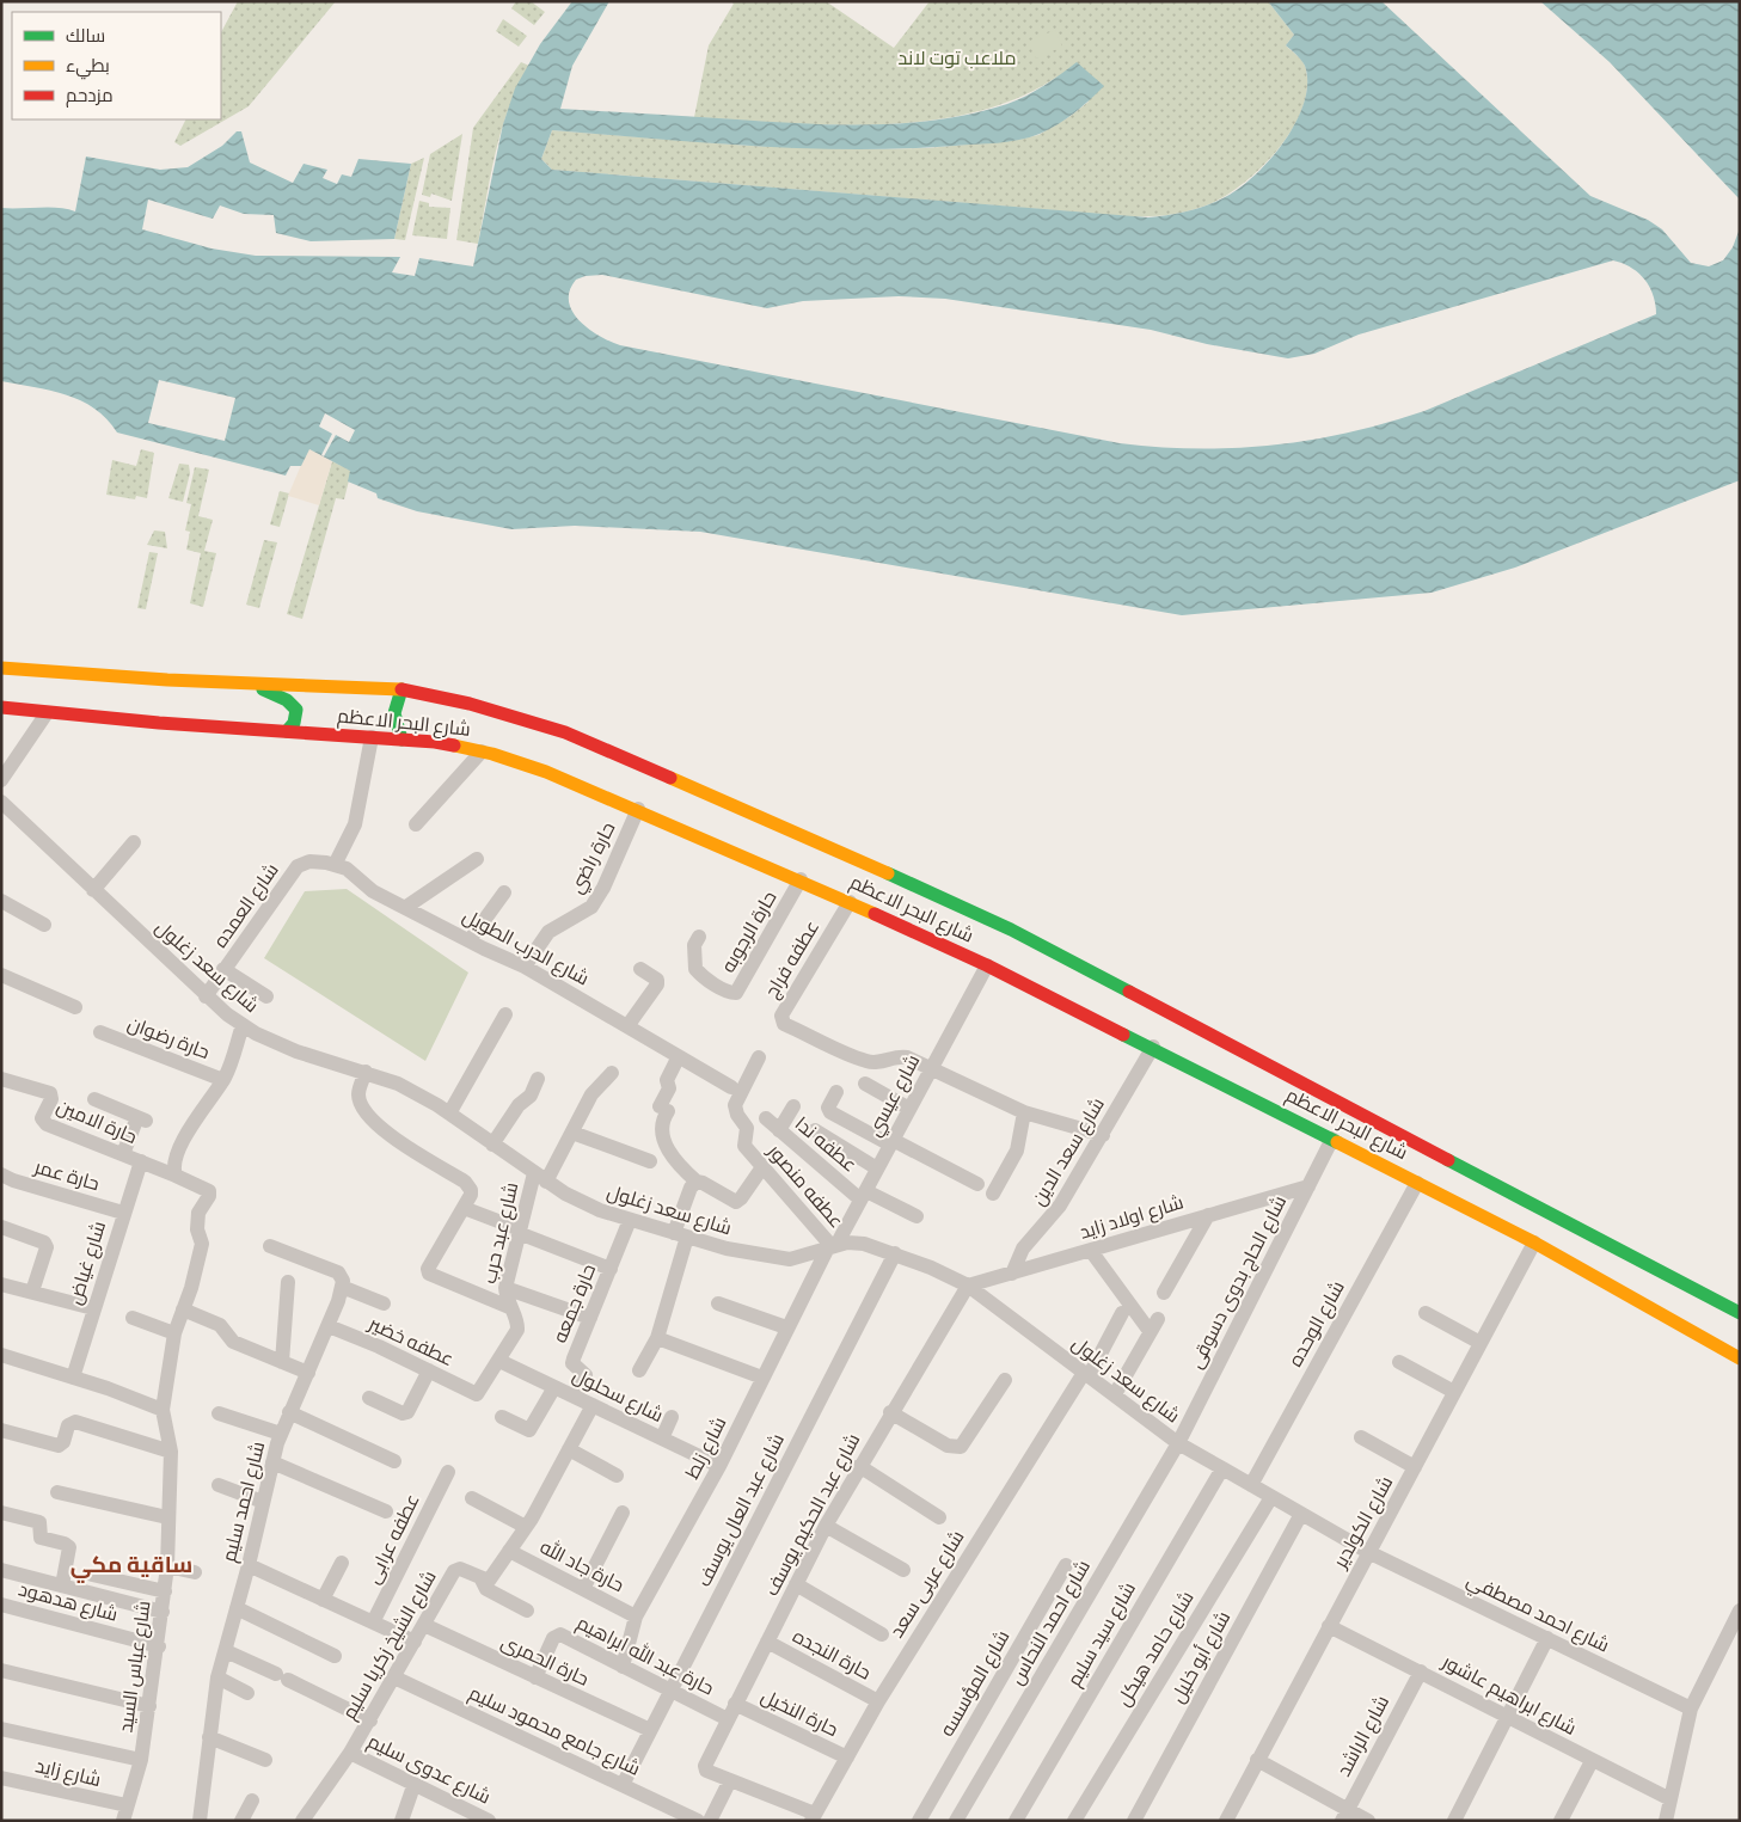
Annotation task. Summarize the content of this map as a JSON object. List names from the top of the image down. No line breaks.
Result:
{"streets":{"main road":["شارع البحر الاعظم"],"street":["حارة راضي","شارع العمده","حارة الرجوبه","شارع الدرب الطويل","عطفه فراج","شارع سعد زغلول","حارة رضوان","شارع عيسي","حارة الامين","عطفه ندا","شارع سعد الدين","حارة عمر","عطفه منصور","شارع اولاد زايد","شارع عبد حرب","شارع غياض","شارع الحاج بدوى دسوقى","حارة جمعه","شارع الوحده","عطفه خضير","شارع سحلول","شارع زلط","شارع احمد سليم","شارع عبد العال يوسف","شارع عبد الحكيم يوسف","شارع الكولدير","عطفه عرابى","حارة جاد الله","شارع عربى سعد","شارع هدهود","شارع احمد مصطفي","شارع احمد النحاس","شارع سيد سليم","شارع الشيخ زكريا سليم","شارع حامد هيكل","حارة النجده","حارة عبد الله ابراهيم","شارع أبو خليل","حارة الحمرى","شارع عباس السيد","شارع المؤسسه","شارع ابراهيم عاشور","حارة النخيل","شارع جامع محمود سليم","شارع الراشد","شارع عدوى سليم","شارع زايد"]},"crossings":[["شارع البحر الاعظم","حارة راضي"],["شارع البحر الاعظم","حارة الرجوبه"],["شارع البحر الاعظم","عطفه فراج"],["شارع البحر الاعظم","شارع عيسي"],["شارع البحر الاعظم","شارع سعد الدين"],["شارع البحر الاعظم","شارع الحاج بدوى دسوقى"],["شارع البحر الاعظم","شارع الوحده"],["شارع البحر الاعظم","شارع الكولدير"],["حارة راضي","شارع الدرب الطويل"],["شارع العمده","شارع الدرب الطويل"],["شارع العمده","شارع سعد زغلول"],["عطفه فراج","شارع عيسي"],["شارع سعد زغلول","شارع عيسي"],["شارع سعد زغلول","عطفه منصور"],["شارع سعد زغلول","شارع اولاد زايد"],["شارع سعد زغلول","شارع عبد حرب"],["شارع سعد زغلول","شارع الحاج بدوى دسوقى"],["شارع سعد زغلول","حارة جمعه"],["شارع سعد زغلول","شارع الوحده"],["شارع سعد زغلول","شارع زلط"],["شارع سعد زغلول","شارع عبد العال يوسف"],["شارع سعد زغلول","شارع عبد الحكيم يوسف"],["شارع سعد زغلول","شارع الكولدير"],["شارع سعد زغلول","شارع عربى سعد"],["شارع سعد زغلول","شارع احمد مصطفي"],["شارع سعد زغلول","شارع احمد النحاس"],["شارع سعد زغلول","شارع سيد سليم"],["شارع سعد زغلول","شارع حامد هيكل"],["شارع سعد زغلول","شارع أبو خليل"],["شارع عيسي","عطفه ندا"],["شارع عيسي","عطفه منصور"],["شارع عيسي","شارع زلط"],["حارة الامين","شارع غياض"],["حارة الامين","شارع عباس السيد"],["شارع سعد الدين","شارع اولاد زايد"],["حارة عمر","شارع غياض"],["عطفه منصور","شارع زلط"],["شارع اولاد زايد","شارع الحاج بدوى دسوقى"],["شارع اولاد زايد","شارع عبد الحكيم يوسف"],["شارع عبد حرب","عطفه خضير"],["شارع عبد حرب","شارع سحلول"],["شارع الحاج بدوى دسوقى","شارع احمد النحاس"],["حارة جمعه","شارع سحلول"],["عطفه خضير","شارع احمد سليم"],["شارع سحلول","شارع زلط"],["شارع زلط","حارة جاد الله"],["شارع زلط","حارة عبد الله ابراهيم"],["شارع عبد العال يوسف","حارة عبد الله ابراهيم"],["شارع عبد العال يوسف","حارة الحمرى"],["شارع عبد العال يوسف","شارع جامع محمود سليم"],["شارع عبد الحكيم يوسف","حارة النجده"],["شارع عبد الحكيم يوسف","حارة عبد الله ابراهيم"],["شارع عبد الحكيم يوسف","حارة النخيل"],["شارع الكولدير","شارع احمد مصطفي"],["شارع الكولدير","شارع ابراهيم عاشور"],["شارع عربى سعد","حارة النجده"],["شارع عربى سعد","حارة النخيل"],["شارع هدهود","شارع عباس السيد"],["شارع الشيخ زكريا سليم","حارة الحمرى"],["شارع الشيخ زكريا سليم","شارع جامع محمود سليم"],["شارع الشيخ زكريا سليم","شارع عدوى سليم"],["حارة عبد الله ابراهيم","حارة الحمرى"],["شارع عباس السيد","شارع زايد"],["شارع ابراهيم عاشور","شارع الراشد"]],"districts":["ساقية مكي"],"parks":["ملاعب توت لاند"],"legend":["سالك","بطيء","مزدحم"]}
